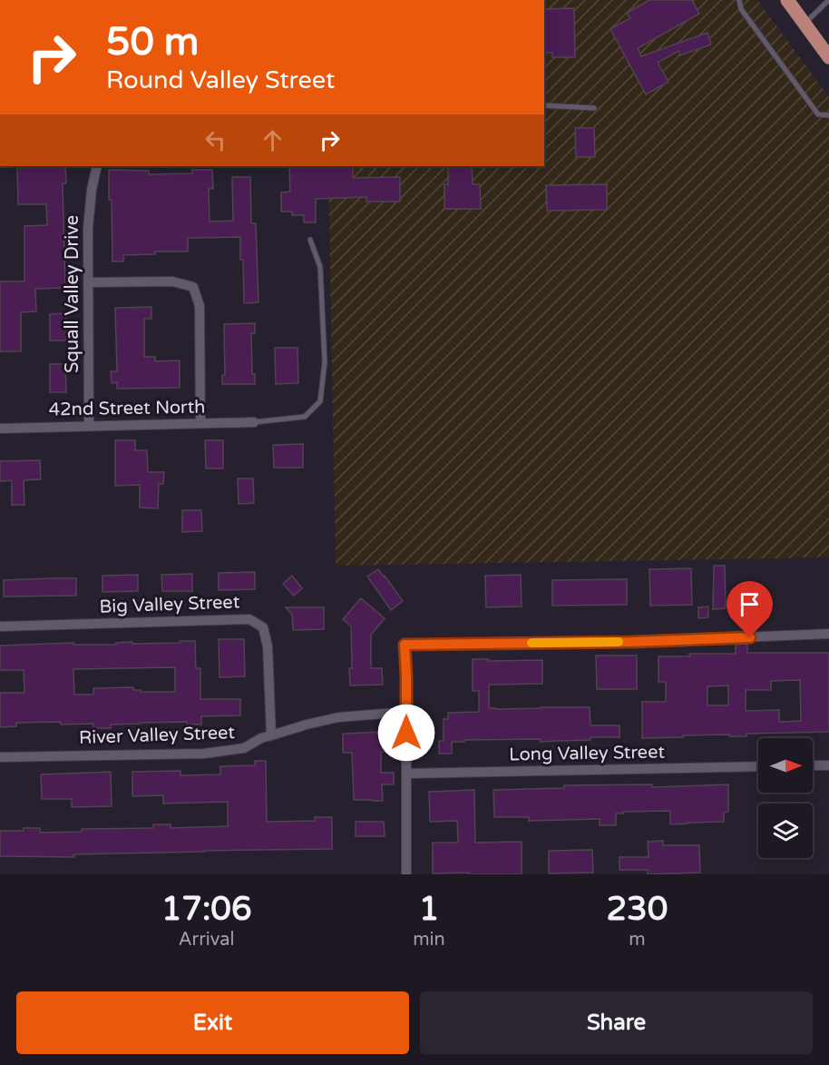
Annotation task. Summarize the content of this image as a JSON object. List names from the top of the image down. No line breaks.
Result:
{"streets":{"street":["Squall Valley Drive","42nd Street North","Big Valley Street","River Valley Street","Long Valley Street"]},"crossings":[["Squall Valley Drive","42nd Street North"],["Big Valley Street","River Valley Street"]],"north":"right","page":{"turn":["50 m","Round Valley Street"],"eta":["17:06","Arrival","1","min","230","m"],"buttons":["Exit","Share"]}}
